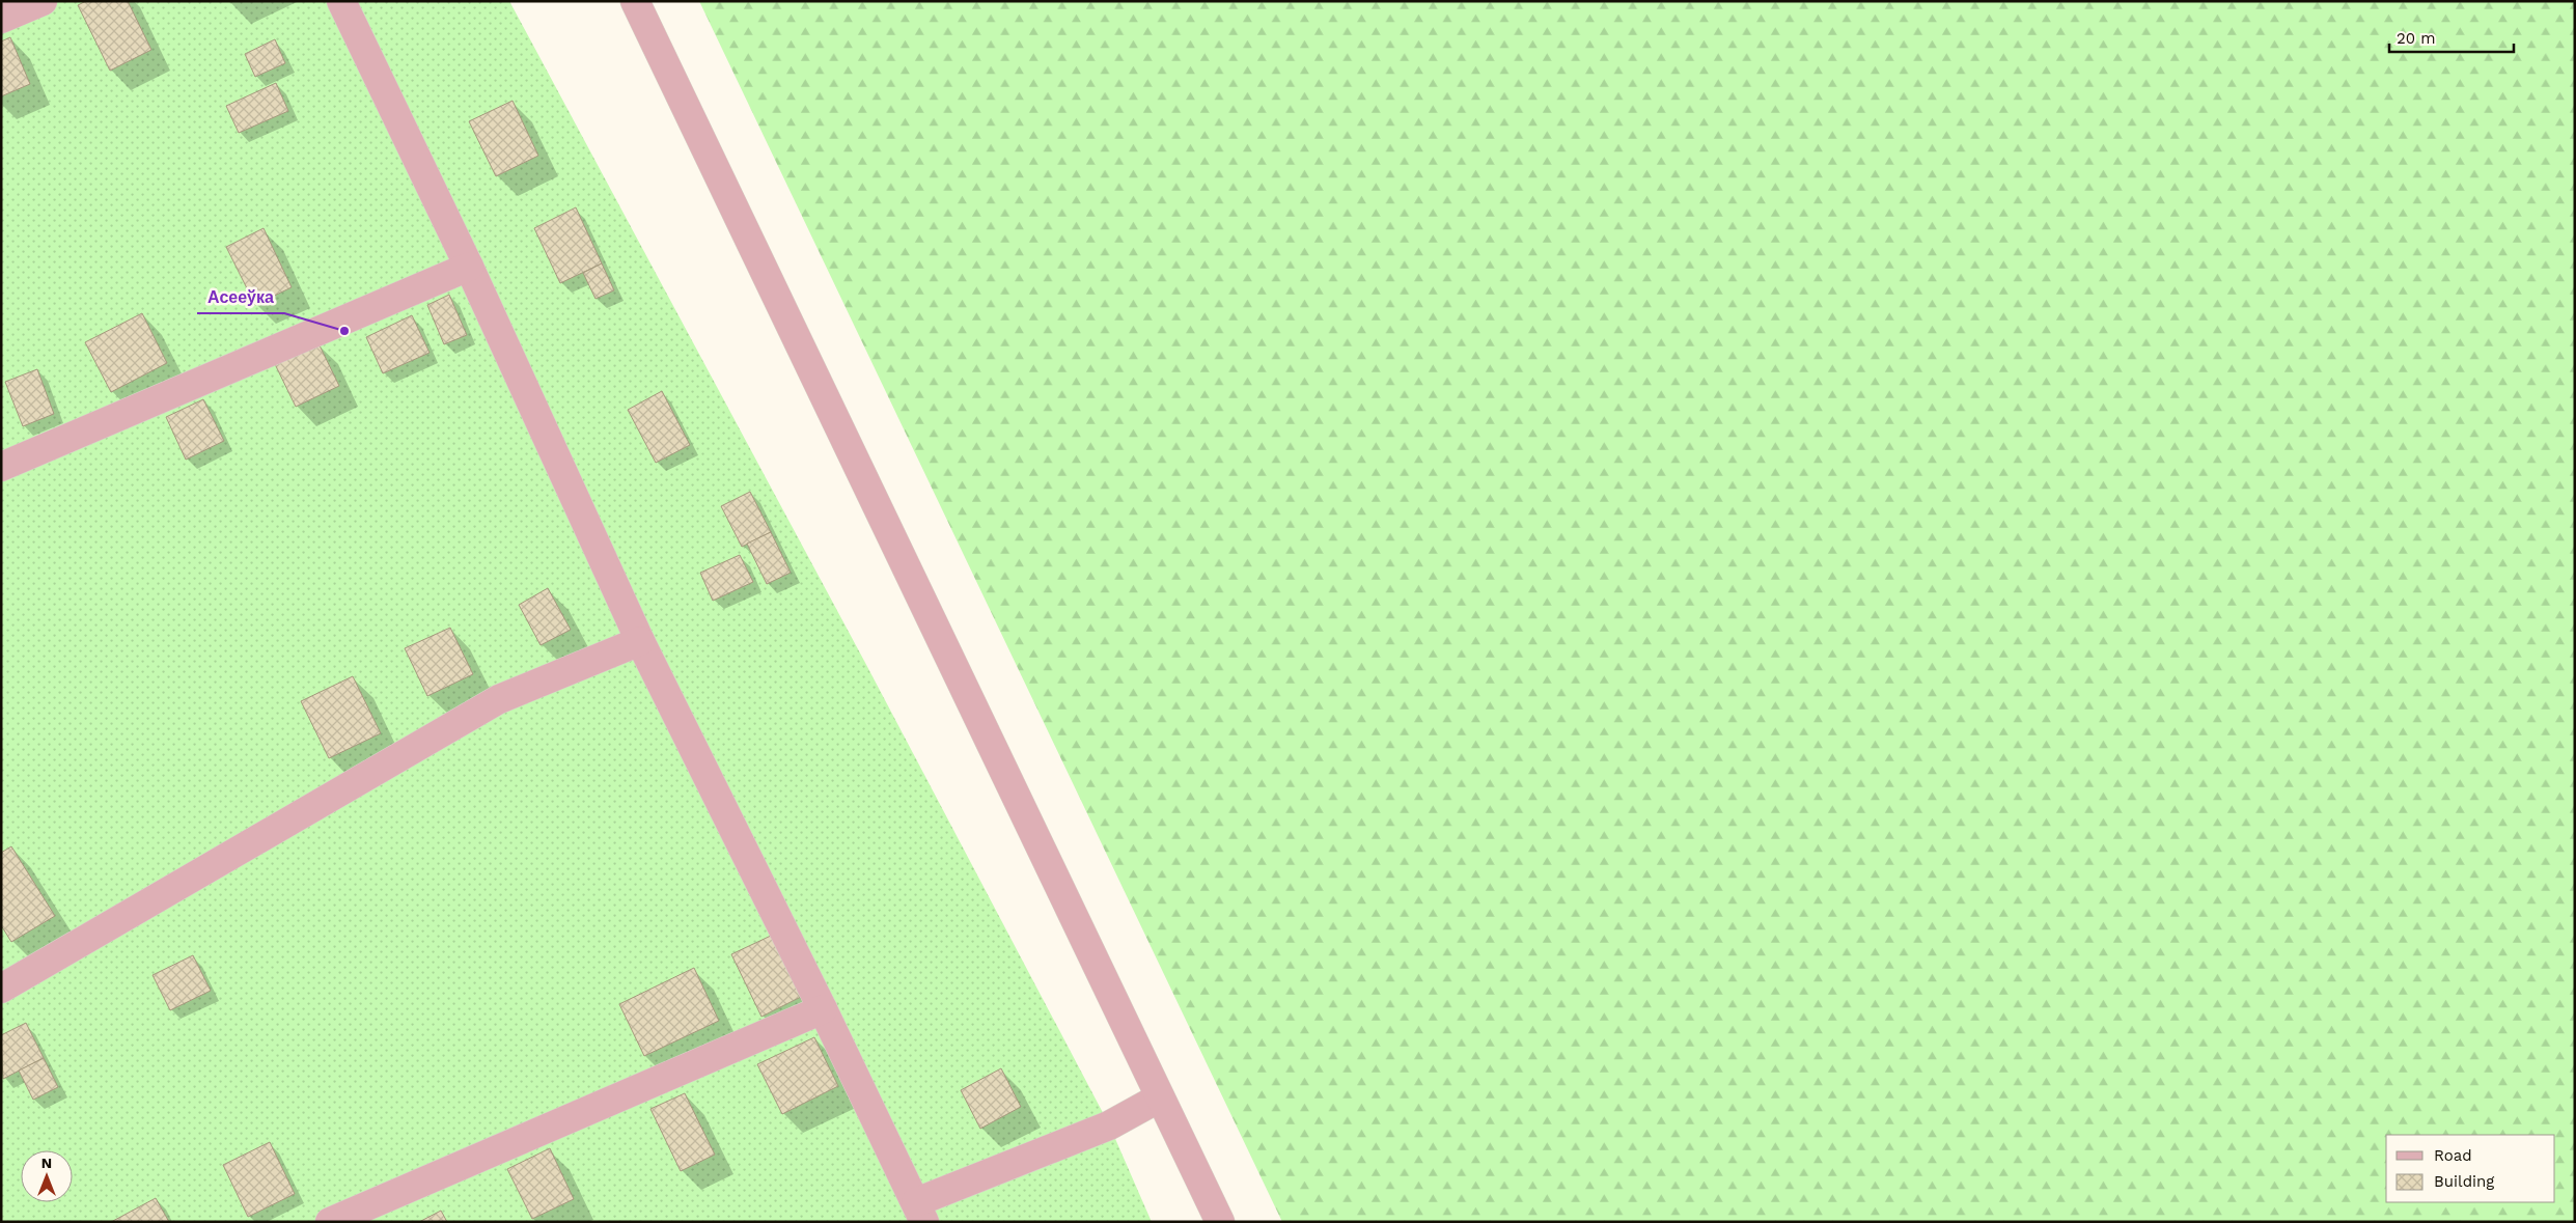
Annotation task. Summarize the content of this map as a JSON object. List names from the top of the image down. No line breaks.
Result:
{"places":["Асееўка"],"legend":["Road","Building"],"scale_bar":"20 m","north":"top"}
